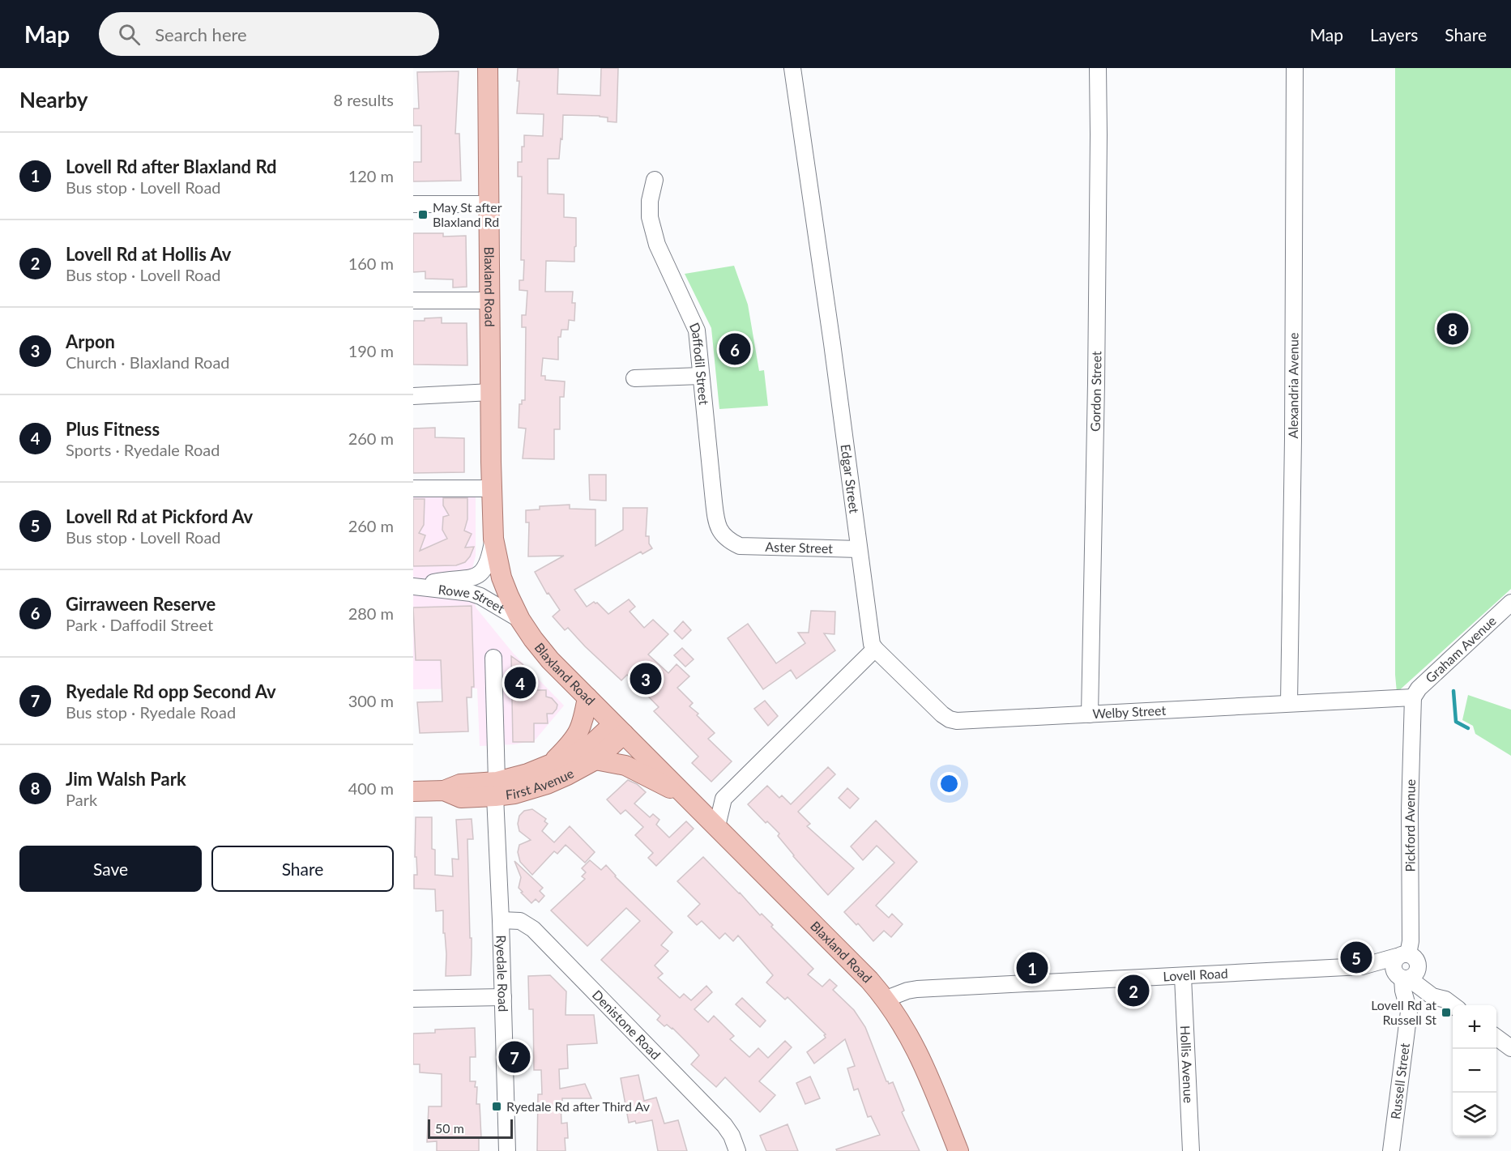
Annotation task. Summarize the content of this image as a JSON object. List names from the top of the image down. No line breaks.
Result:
{"streets":{"main road":["Blaxland Road","First Avenue"],"street":["Daffodil Street","Alexandria Avenue","Gordon Street","Edgar Street","Aster Street","Rowe Street","Graham Avenue","Welby Street","Pickford Avenue","Ryedale Road","Lovell Road","Denistone Road","Hollis Avenue","Russell Street"]},"crossings":[["Blaxland Road","Rowe Street"],["Blaxland Road","First Avenue"],["Blaxland Road","Lovell Road"],["Daffodil Street","Aster Street"],["Alexandria Avenue","Welby Street"],["Gordon Street","Welby Street"],["Edgar Street","Aster Street"],["Edgar Street","Welby Street"],["Graham Avenue","Welby Street"],["Graham Avenue","Pickford Avenue"],["Welby Street","Pickford Avenue"],["First Avenue","Ryedale Road"],["Pickford Avenue","Lovell Road"],["Pickford Avenue","Russell Street"],["Ryedale Road","Denistone Road"],["Lovell Road","Hollis Avenue"],["Lovell Road","Russell Street"]],"places":{"transit":["May St after Blaxland Rd","Lovell Rd at Russell St","Ryedale Rd after Third Av"]},"scale_bar":"50 m","page":{"header":"Map","search":"Search here","nav":["Map","Layers","Share"],"heading":["Nearby","8 results"],"list":[{"mark":"1","name":"Lovell Rd after Blaxland Rd","note":"Bus stop · Lovell Road","value":"120 m"},{"mark":"2","name":"Lovell Rd at Hollis Av","note":"Bus stop · Lovell Road","value":"160 m"},{"mark":"3","name":"Arpon","note":"Church · Blaxland Road","value":"190 m"},{"mark":"4","name":"Plus Fitness","note":"Sports · Ryedale Road","value":"260 m"},{"mark":"5","name":"Lovell Rd at Pickford Av","note":"Bus stop · Lovell Road","value":"260 m"},{"mark":"6","name":"Girraween Reserve","note":"Park · Daffodil Street","value":"280 m"},{"mark":"7","name":"Ryedale Rd opp Second Av","note":"Bus stop · Ryedale Road","value":"300 m"},{"mark":"8","name":"Jim Walsh Park","note":"Park","value":"400 m"}],"pins":["8","6","3","4","5","1","2","7"],"buttons":["Save","Share"],"map_buttons":["+","−"],"scale":"50 m"}}
